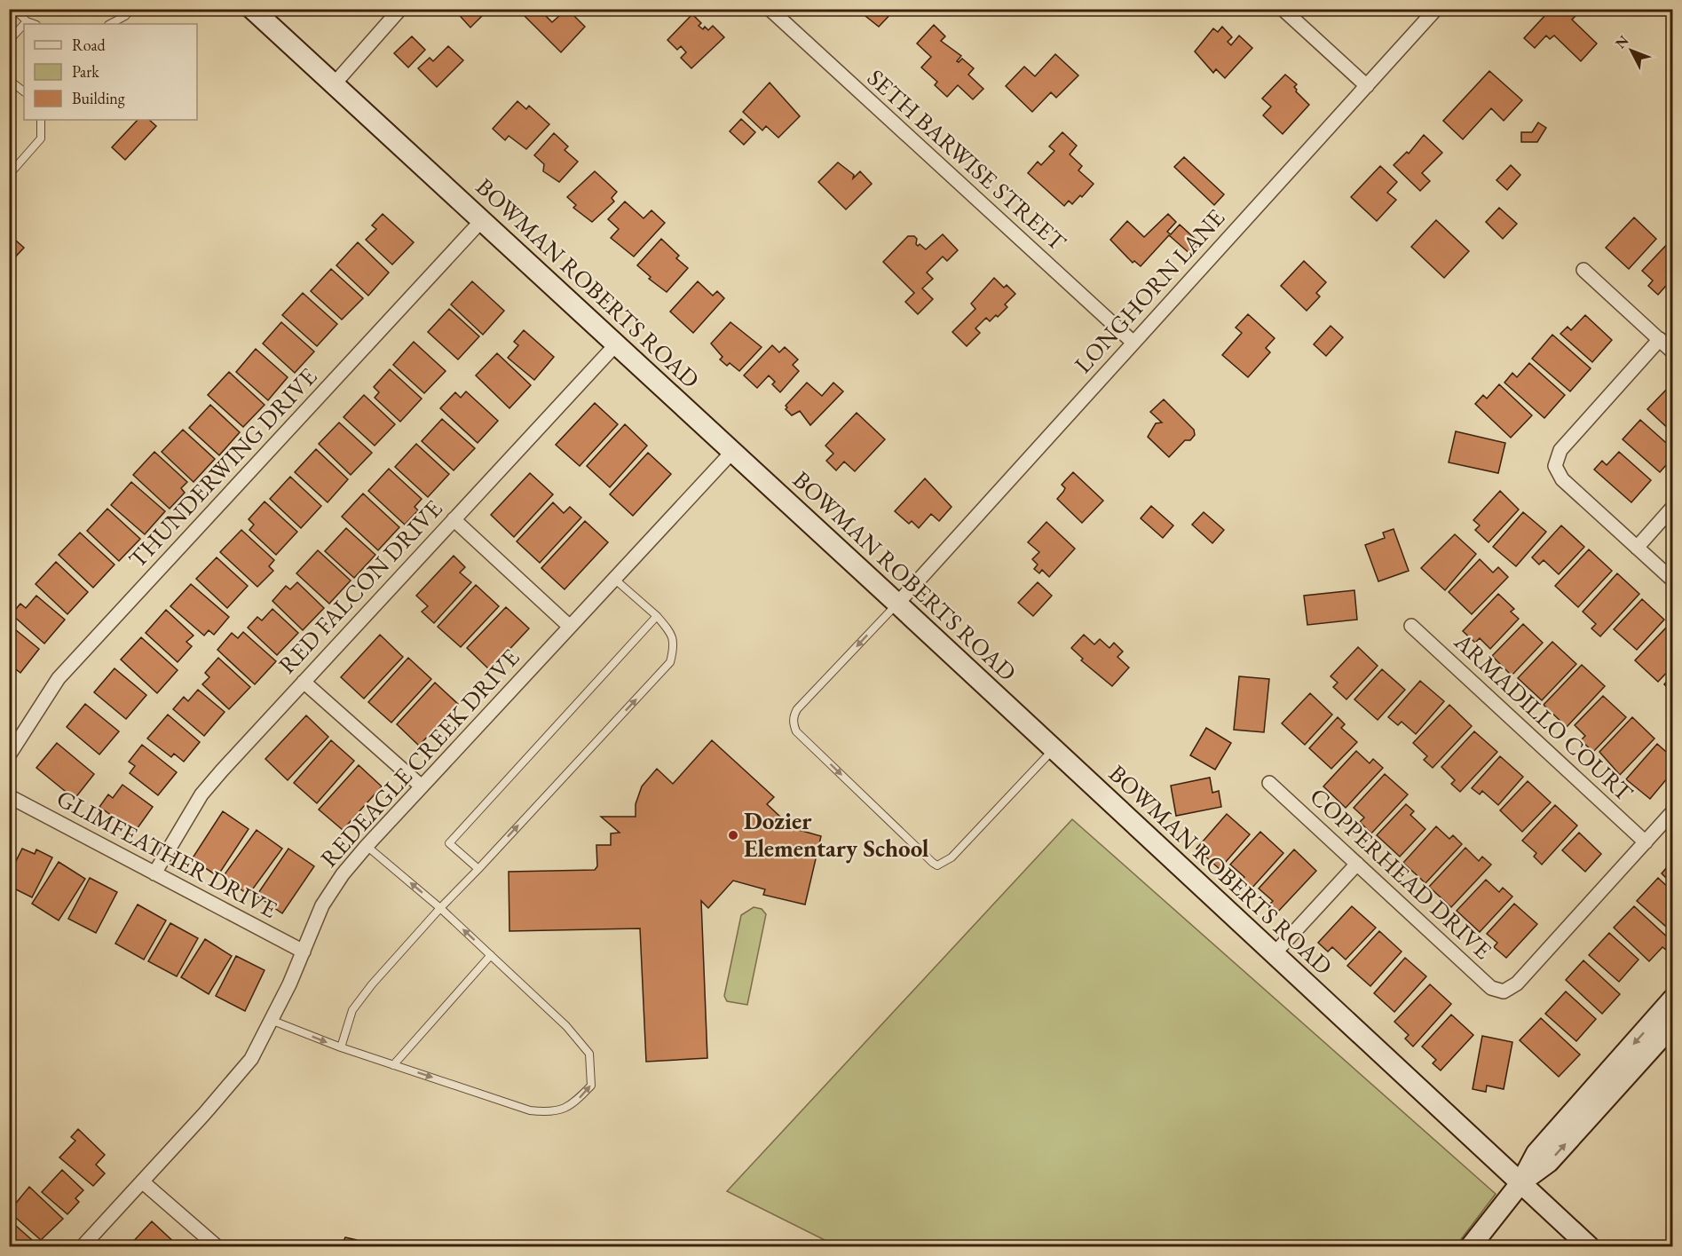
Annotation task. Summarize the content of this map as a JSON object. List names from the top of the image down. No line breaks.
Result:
{"streets":{"street":["SETH BARWISE STREET","BOWMAN ROBERTS ROAD","LONGHORN LANE","THUNDERWING DRIVE","RED FALCON DRIVE","ARMADILLO COURT","REDEAGLE CREEK DRIVE","GLIMFEATHER DRIVE","COPPERHEAD DRIVE"]},"crossings":[["SETH BARWISE STREET","LONGHORN LANE"],["BOWMAN ROBERTS ROAD","LONGHORN LANE"],["BOWMAN ROBERTS ROAD","THUNDERWING DRIVE"],["BOWMAN ROBERTS ROAD","RED FALCON DRIVE"],["BOWMAN ROBERTS ROAD","REDEAGLE CREEK DRIVE"],["RED FALCON DRIVE","GLIMFEATHER DRIVE"],["ARMADILLO COURT","COPPERHEAD DRIVE"],["REDEAGLE CREEK DRIVE","GLIMFEATHER DRIVE"]],"places":["Dozier Elementary School"],"legend":["Road","Park","Building"],"north":"top left"}
